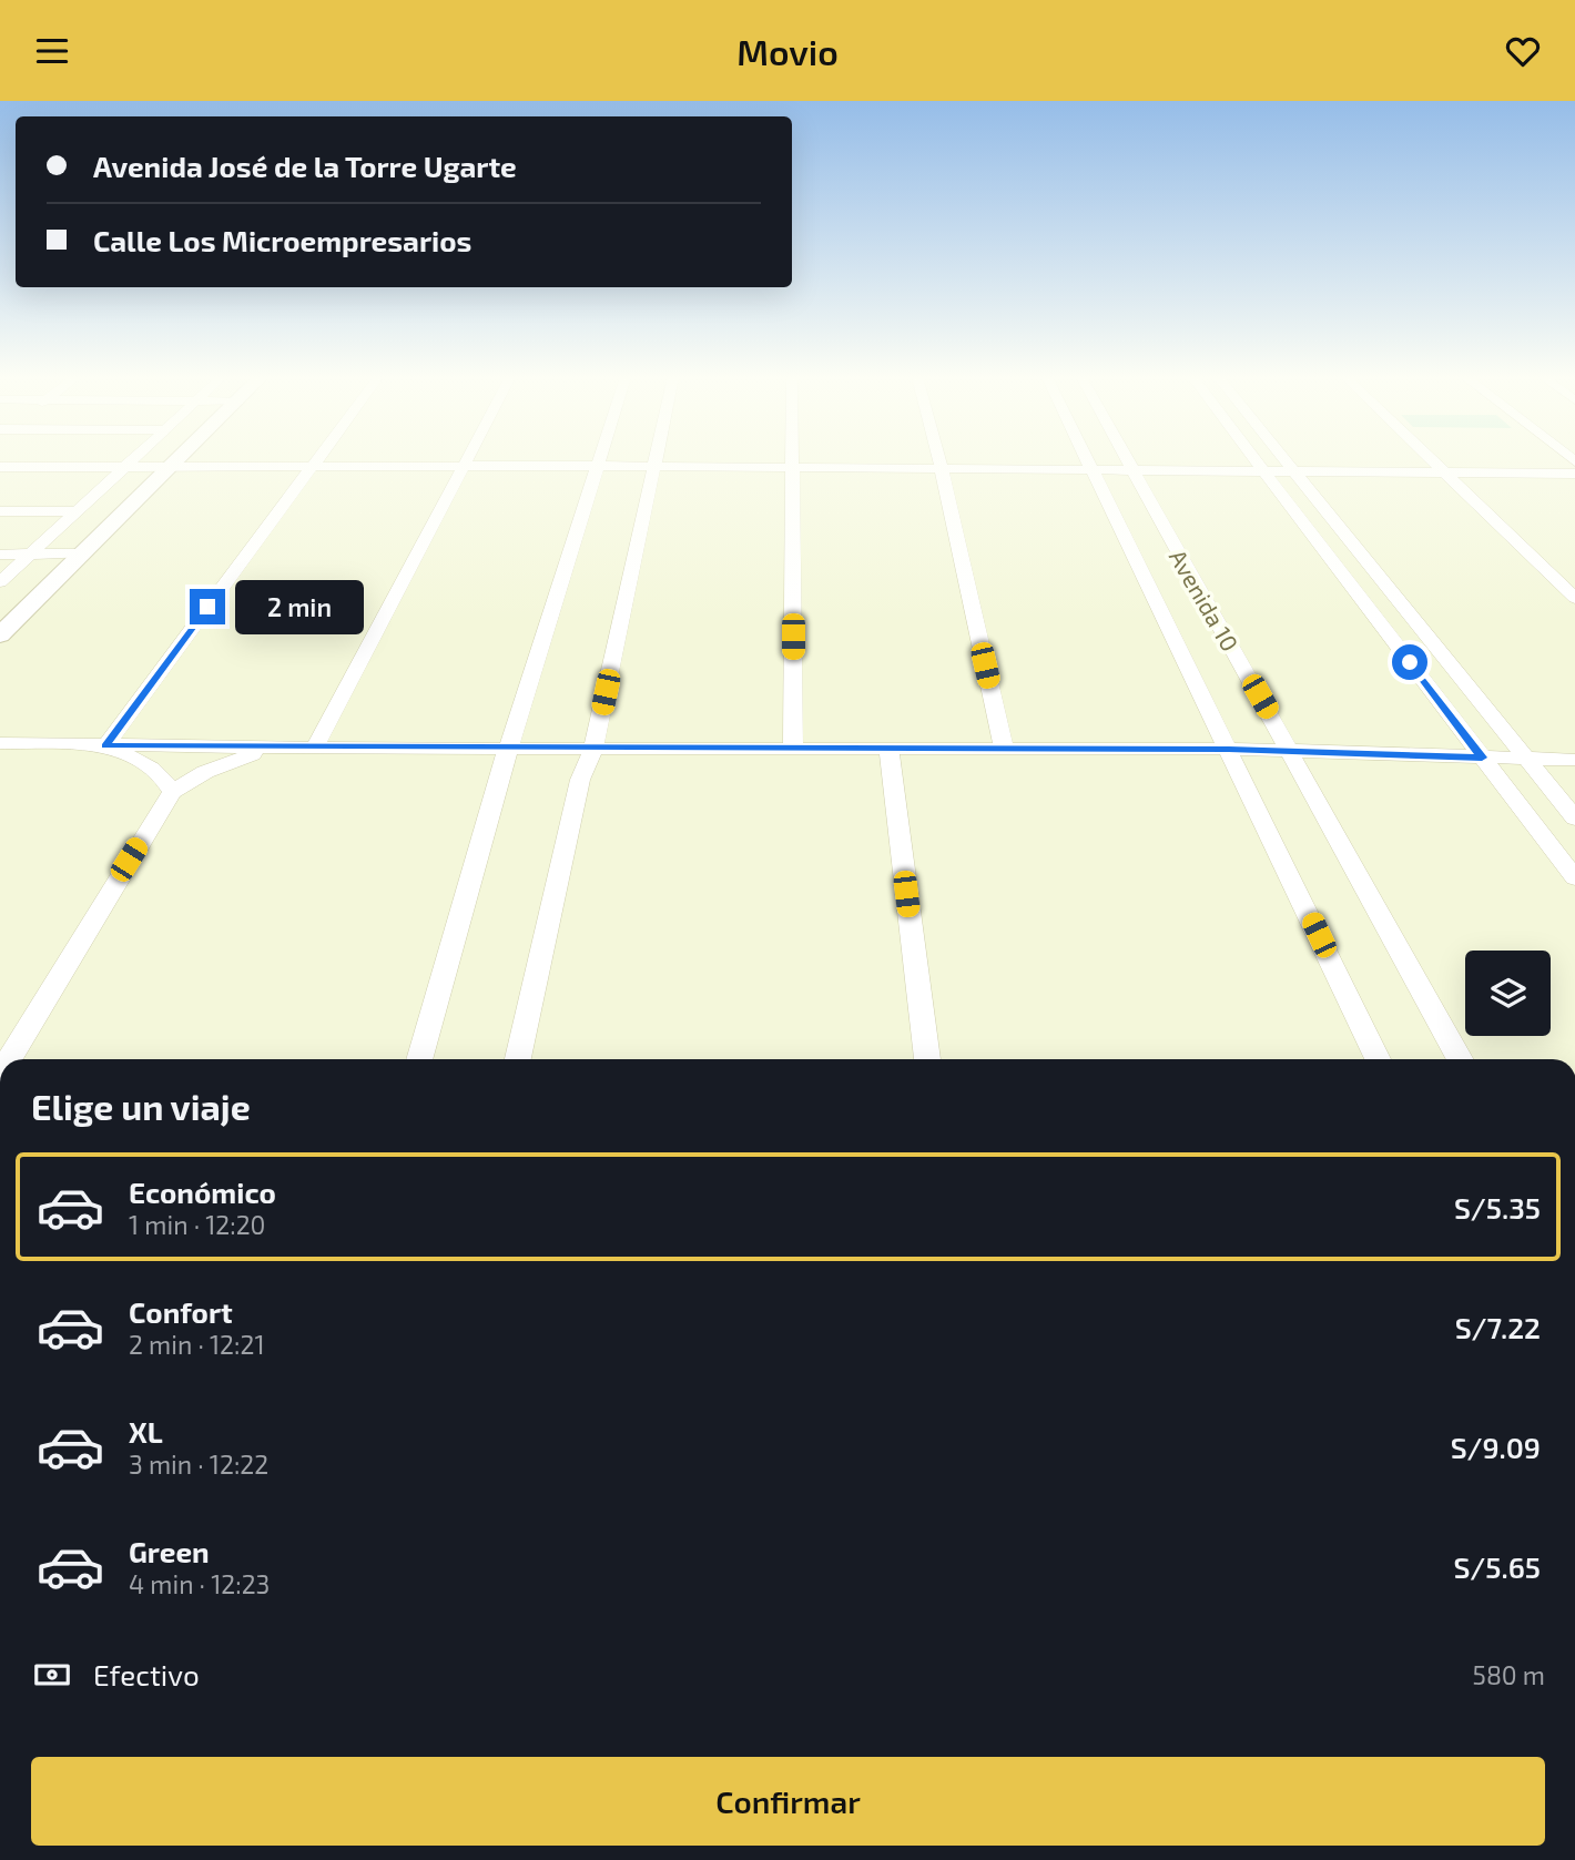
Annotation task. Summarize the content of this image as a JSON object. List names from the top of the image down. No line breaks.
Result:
{"streets":{"street":["Avenida 10"]},"page":{"header":"Movio","banner":["Avenida José de la Torre Ugarte","Calle Los Microempresarios"],"bubble":"2 min","heading":"Elige un viaje","list":[{"name":"Económico","note":"1 min · 12:20","value":"S/5.35"},{"name":"Confort","note":"2 min · 12:21","value":"S/7.22"},{"name":"XL","note":"3 min · 12:22","value":"S/9.09"},{"name":"Green","note":"4 min · 12:23","value":"S/5.65"}],"pay":["Efectivo","580 m"],"buttons":"Confirmar"}}
